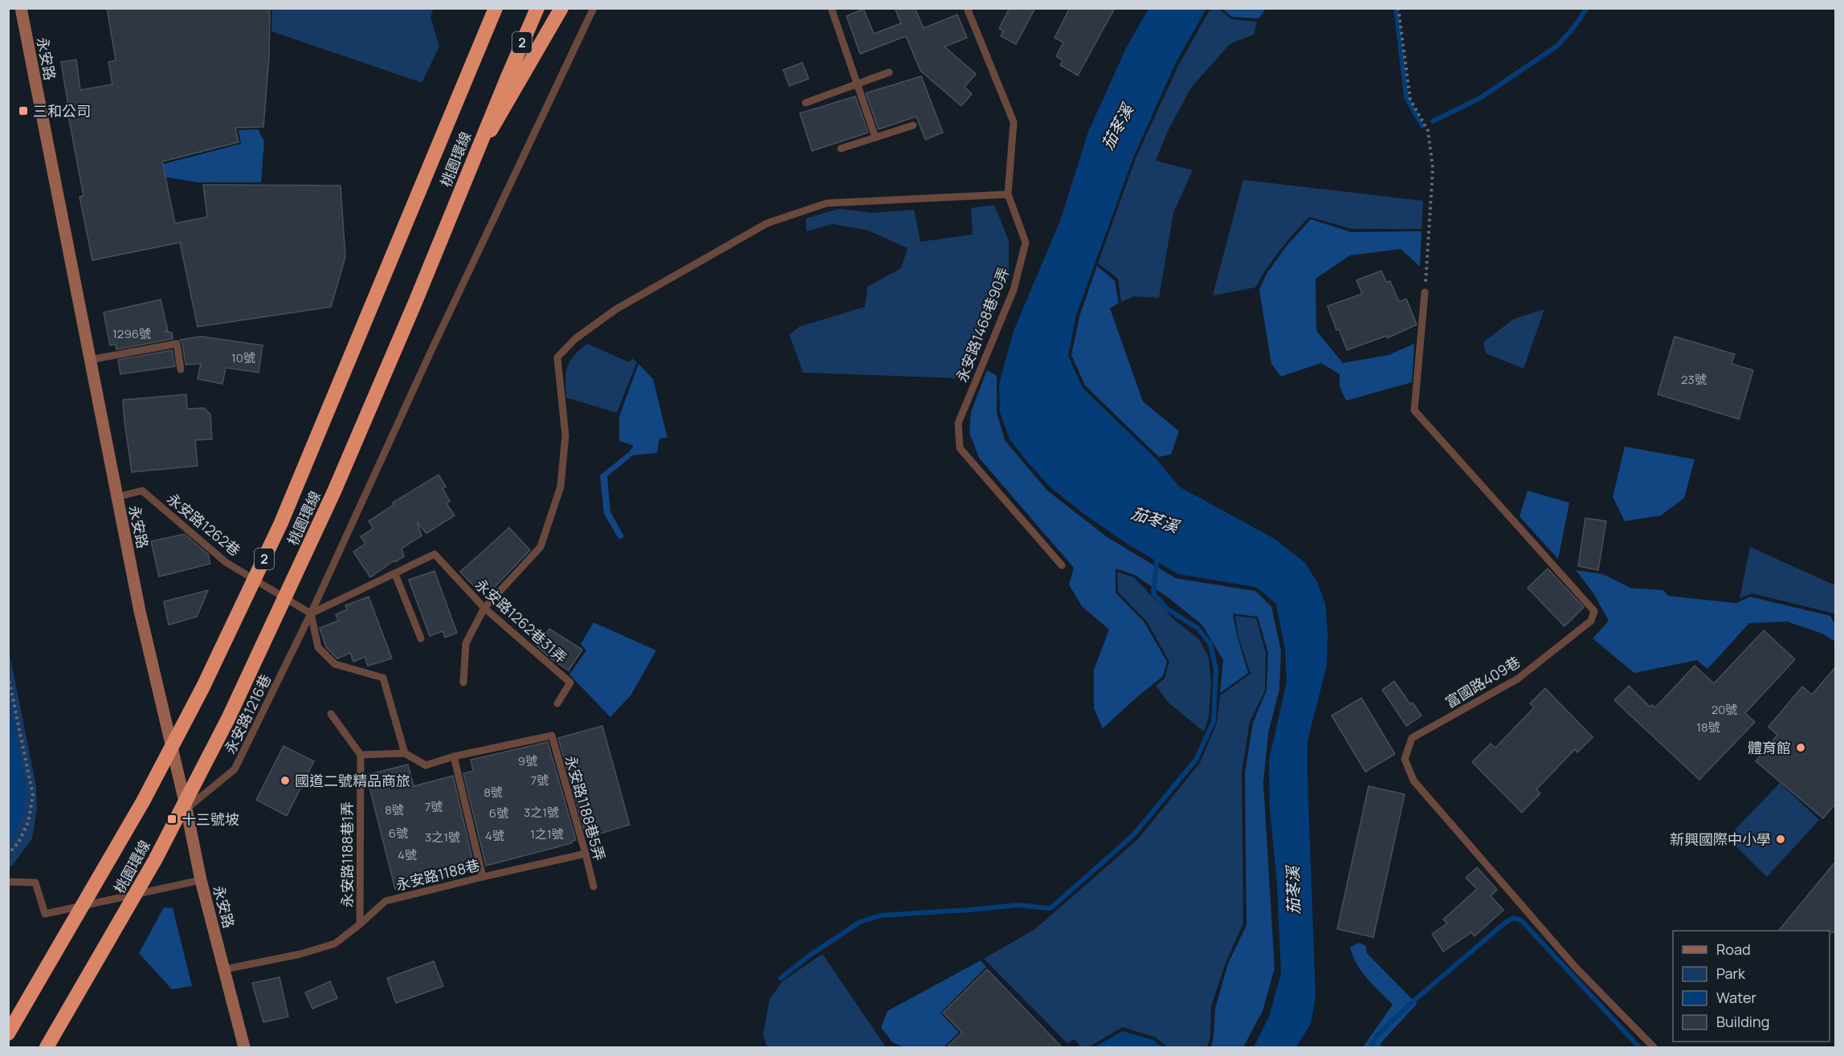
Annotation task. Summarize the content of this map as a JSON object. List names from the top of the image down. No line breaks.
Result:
{"streets":{"highway":["2","桃園環線"],"main road":["永安路"],"lane":["永安路1468巷90弄","永安路1262巷","永安路1262巷31弄","富國路409巷","永安路1216巷","永安路1188巷5弄","永安路1188巷1弄","永安路1188巷"]},"crossings":[["永安路","永安路1262巷"],["永安路","永安路1216巷"],["永安路","永安路1188巷"],["永安路1262巷","永安路1262巷31弄"],["永安路1262巷","永安路1216巷"],["永安路1262巷31弄","永安路1216巷"],["永安路1188巷5弄","永安路1188巷"],["永安路1188巷1弄","永安路1188巷"]],"water":["茄苳溪"],"places":{"transit":["三和公司","十三號坡"],"other":["體育館","國道二號精品商旅","新興國際中小學"]},"house_numbers":["1296號","10號","23號","20號","18號","9號","7號","8號","7號","8號","3之1號","6號","6號","1之1號","4號","3之1號","4號"],"legend":["Road","Park","Water","Building"]}
